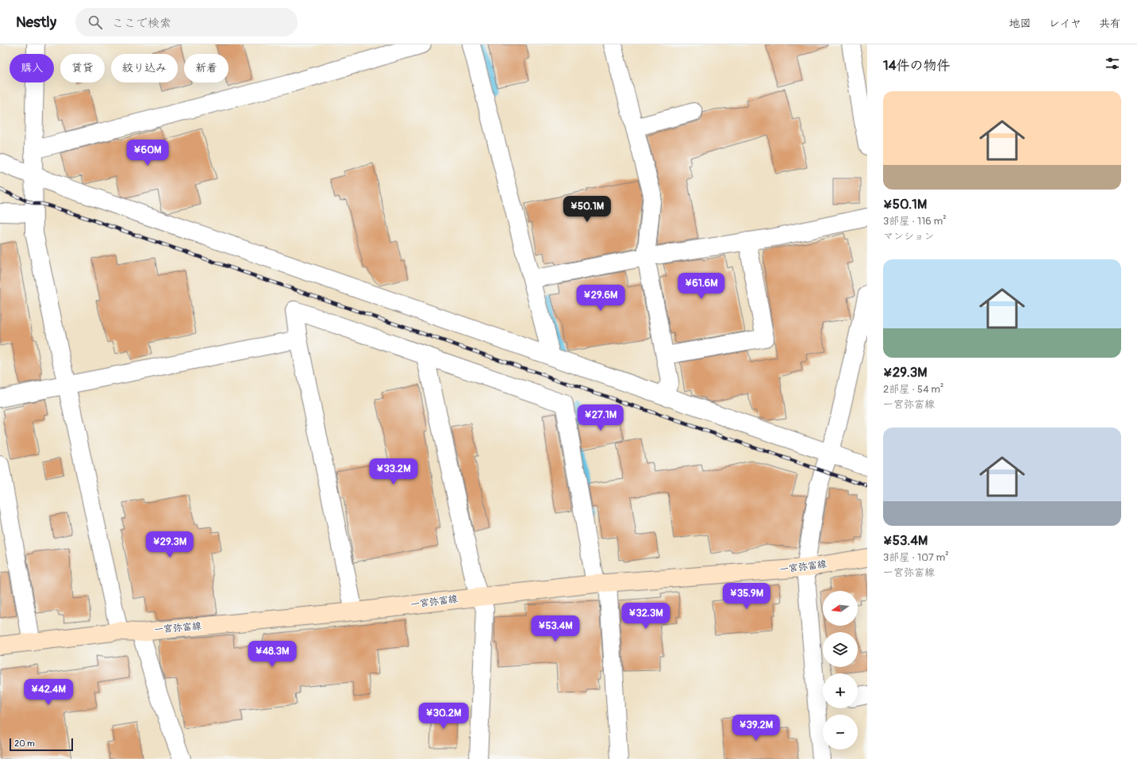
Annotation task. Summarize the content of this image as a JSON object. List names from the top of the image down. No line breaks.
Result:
{"streets":{"main road":["一宮弥富線"]},"scale_bar":"20 m","north":"left","page":{"header":"Nestly","search":"ここで検索","nav":["地図","レイヤ","共有"],"heading":"14件の物件","chip":["購入","賃貸","絞り込み","新着"],"list":[{"name":"¥50.1M","note":"3部屋 · 116 m² · マンション"},{"name":"¥29.3M","note":"2部屋 · 54 m² · 一宮弥富線"},{"name":"¥53.4M","note":"3部屋 · 107 m² · 一宮弥富線"}],"price":["¥60M","¥50.1M","¥61.6M","¥29.6M","¥27.1M","¥33.2M","¥29.3M","¥35.9M","¥32.3M","¥53.4M","¥48.3M","¥42.4M","¥30.2M","¥39.2M"],"map_buttons":["+","−"],"scale":"20 m"}}
